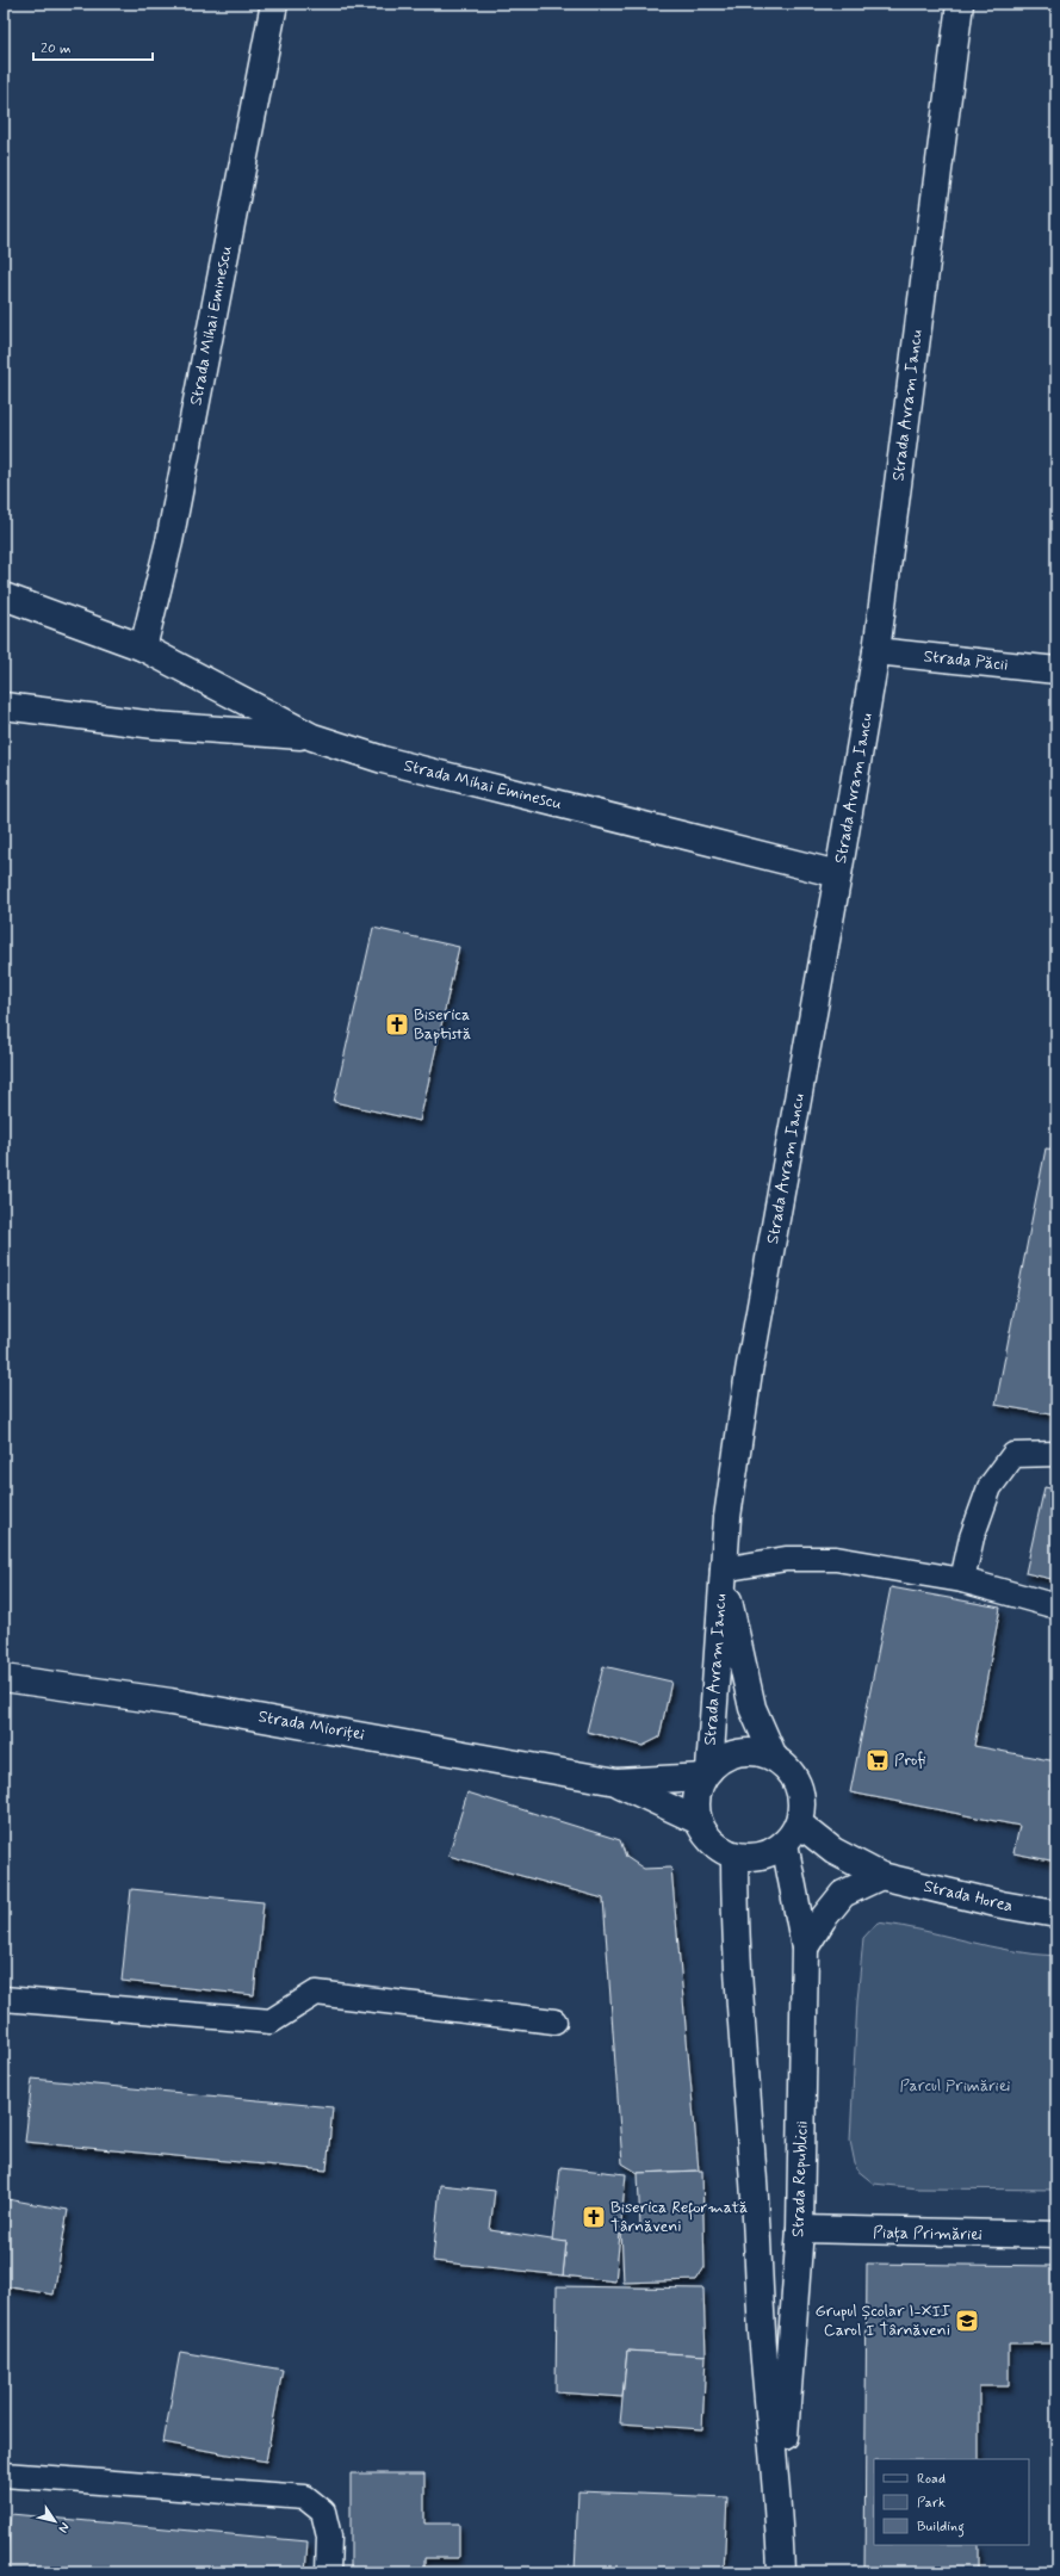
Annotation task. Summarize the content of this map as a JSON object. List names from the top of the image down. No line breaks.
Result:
{"streets":{"main road":["Strada Mihai Eminescu","Strada Avram Iancu","Strada Păcii","Strada Mioriței","Strada Horea","Strada Republicii","Piața Primăriei"]},"crossings":[["Strada Mihai Eminescu","Strada Avram Iancu"],["Strada Avram Iancu","Strada Păcii"],["Strada Avram Iancu","Strada Mioriței"],["Strada Avram Iancu","Strada Horea"],["Strada Avram Iancu","Strada Republicii"],["Strada Mioriței","Strada Horea"],["Strada Mioriței","Strada Republicii"],["Strada Horea","Strada Republicii"],["Strada Republicii","Piața Primăriei"]],"parks":["Parcul Primăriei"],"places":{"church":["Biserica Baptistă","Biserica Reformată Târnăveni"],"supermarket":["Profi"],"school or university":["Grupul Școlar I-XII Carol I Târnăveni"]},"legend":["Road","Park","Building"],"scale_bar":"20 m","north":"bottom right"}
